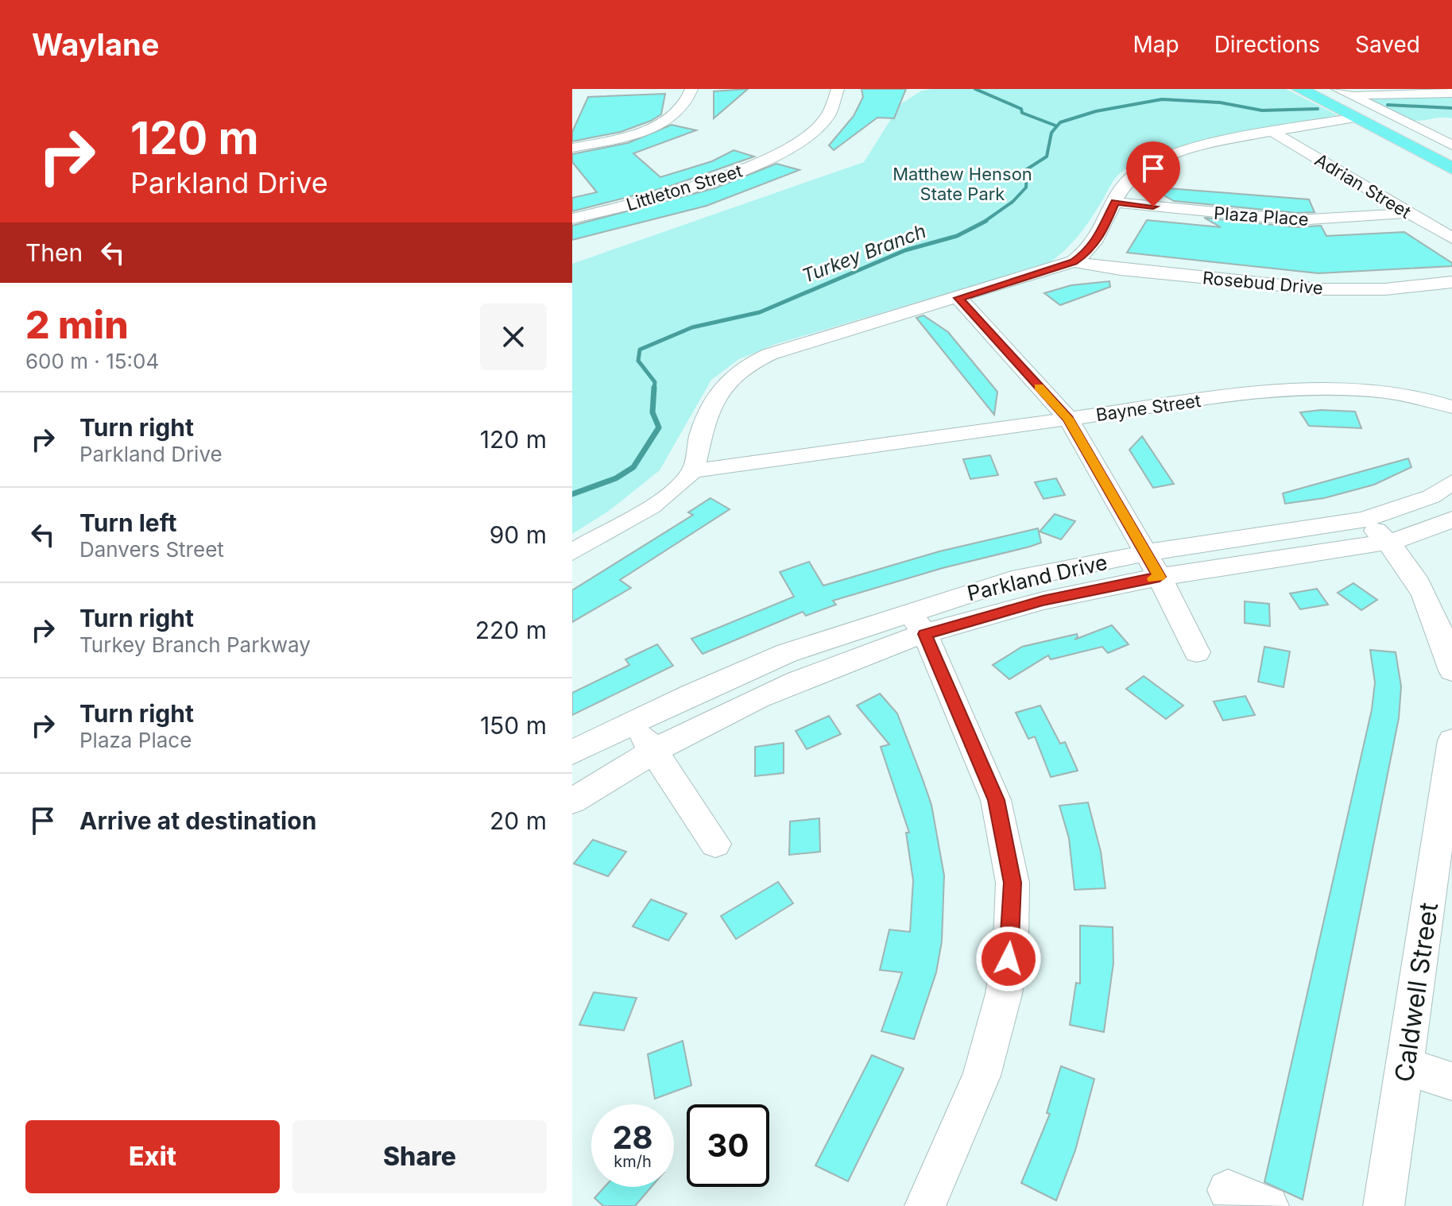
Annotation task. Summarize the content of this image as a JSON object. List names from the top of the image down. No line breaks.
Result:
{"streets":{"street":["Adrian Street","Littleton Street","Plaza Place","Rosebud Drive","Bayne Street","Parkland Drive","Caldwell Street"]},"crossings":[["Adrian Street","Plaza Place"]],"water":["Turkey Branch"],"parks":["Matthew Henson State Park"],"page":{"header":"Waylane","nav":["Map","Directions","Saved"],"turn":["120 m","Parkland Drive"],"then":"Then","heading":["2 min","600 m · 15:04"],"list":[{"name":"Turn right","note":"Parkland Drive","value":"120 m"},{"name":"Turn left","note":"Danvers Street","value":"90 m"},{"name":"Turn right","note":"Turkey Branch Parkway","value":"220 m"},{"name":"Turn right","note":"Plaza Place","value":"150 m"},{"name":"Arrive at destination","value":"20 m"}],"speed":"28 km/h","limit":"30","buttons":["Exit","Share"]}}
